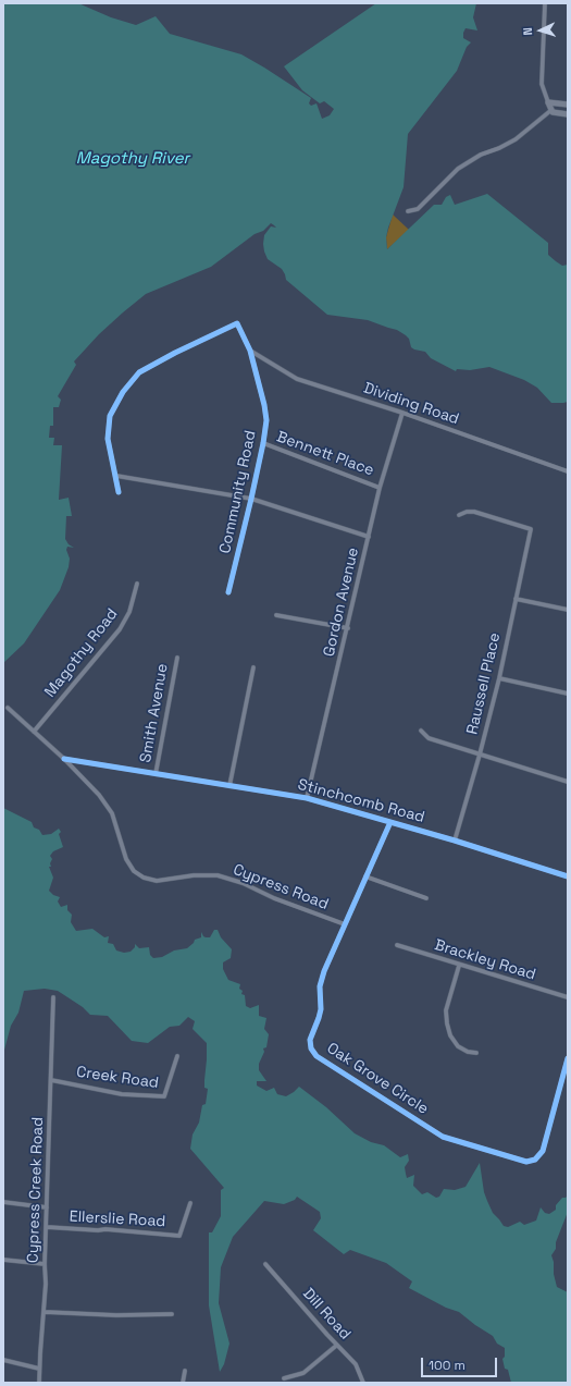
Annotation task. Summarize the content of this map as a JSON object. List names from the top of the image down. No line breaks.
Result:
{"streets":{"street":["Dividing Road","Bennett Place","Community Road","Gordon Avenue","Magothy Road","Raussell Place","Smith Avenue","Stinchcomb Road","Cypress Road","Brackley Road","Creek Road","Oak Grove Circle","Cypress Creek Road","Ellerslie Road","Dill Road"]},"crossings":[["Dividing Road","Community Road"],["Dividing Road","Gordon Avenue"],["Bennett Place","Community Road"],["Bennett Place","Gordon Avenue"],["Gordon Avenue","Stinchcomb Road"],["Magothy Road","Cypress Road"],["Raussell Place","Stinchcomb Road"],["Smith Avenue","Stinchcomb Road"],["Stinchcomb Road","Cypress Road"],["Stinchcomb Road","Oak Grove Circle"],["Cypress Road","Oak Grove Circle"],["Creek Road","Cypress Creek Road"],["Cypress Creek Road","Ellerslie Road"]],"water":["Magothy River"],"scale_bar":"100 m","north":"left"}
